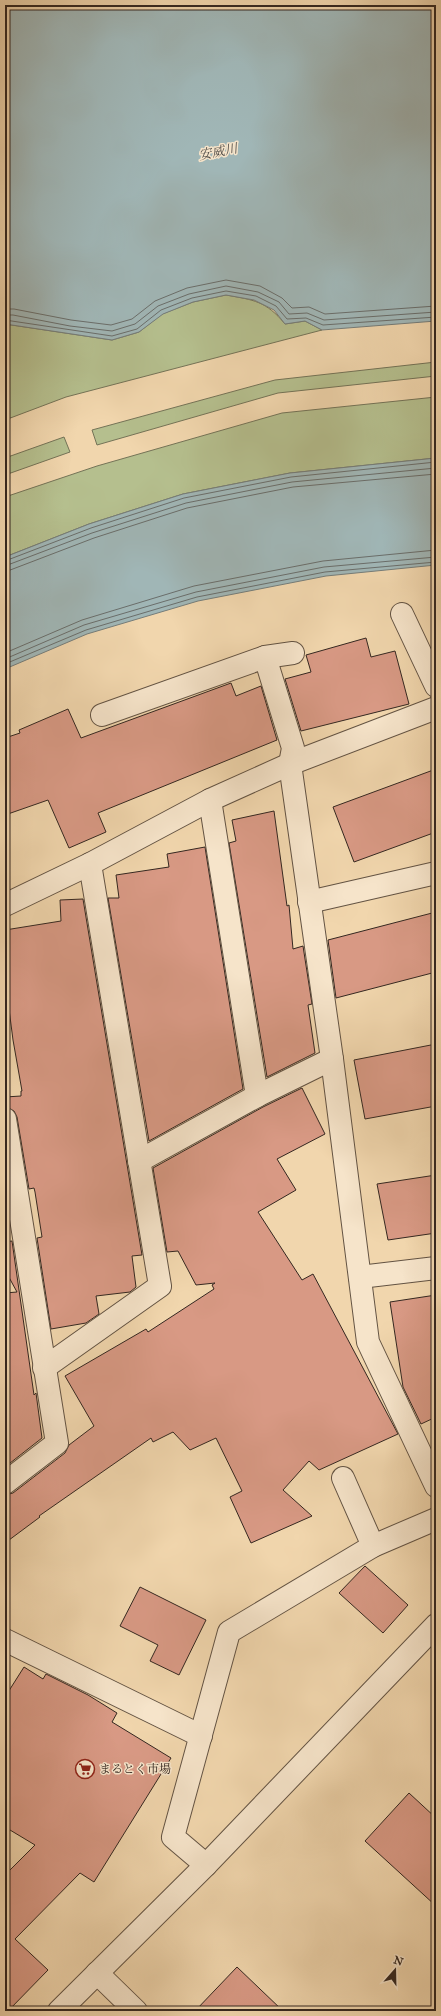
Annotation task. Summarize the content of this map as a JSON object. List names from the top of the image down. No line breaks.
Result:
{"water":["安威川"],"places":{"supermarket":["まるとく市場"]},"north":"top"}
